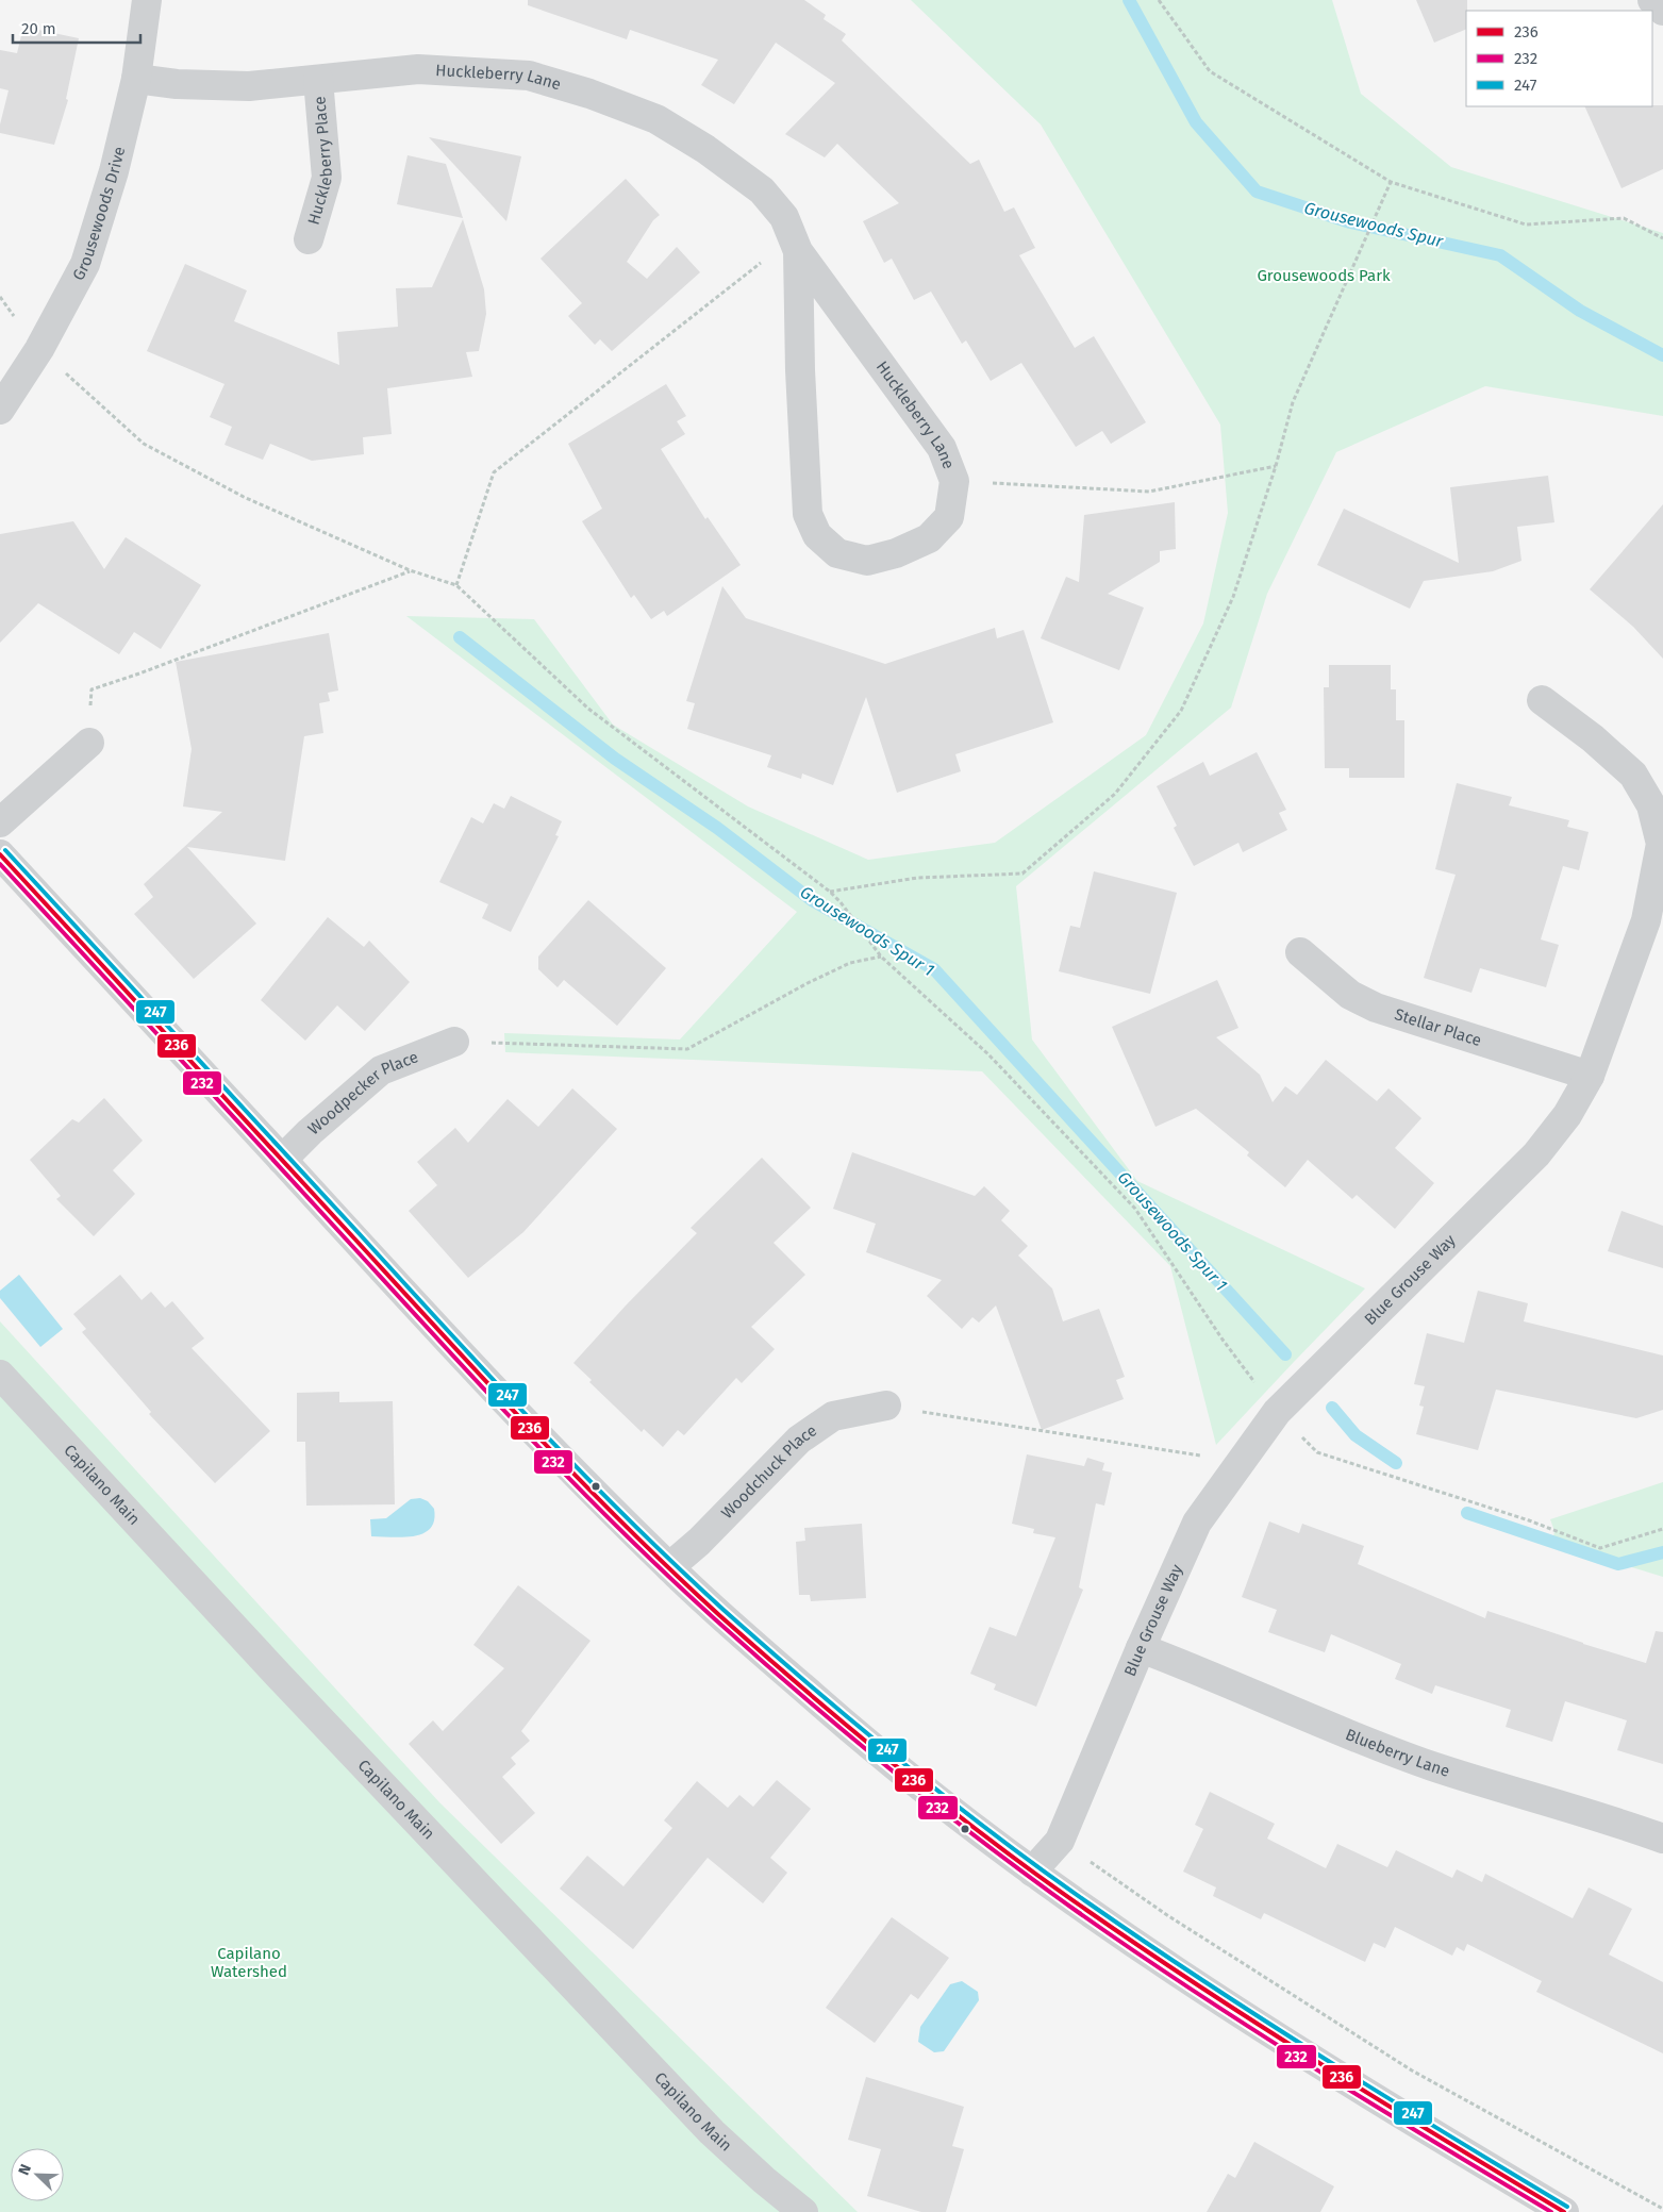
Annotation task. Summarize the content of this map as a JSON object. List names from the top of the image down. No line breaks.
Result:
{"streets":{"street":["Huckleberry Lane","Huckleberry Place","Grousewoods Drive","Stellar Place","Woodpecker Place","Blue Grouse Way","Woodchuck Place","Capilano Main","Blueberry Lane"]},"crossings":[["Huckleberry Lane","Huckleberry Place"],["Huckleberry Lane","Grousewoods Drive"],["Stellar Place","Blue Grouse Way"],["Blue Grouse Way","Blueberry Lane"]],"water":["Grousewoods Spur","Grousewoods Spur 1"],"parks":["Grousewoods Park","Capilano Watershed"],"lines":["transit line 247","transit line 236","transit line 232"],"legend":["236","232","247"],"scale_bar":"20 m","north":"top left"}
